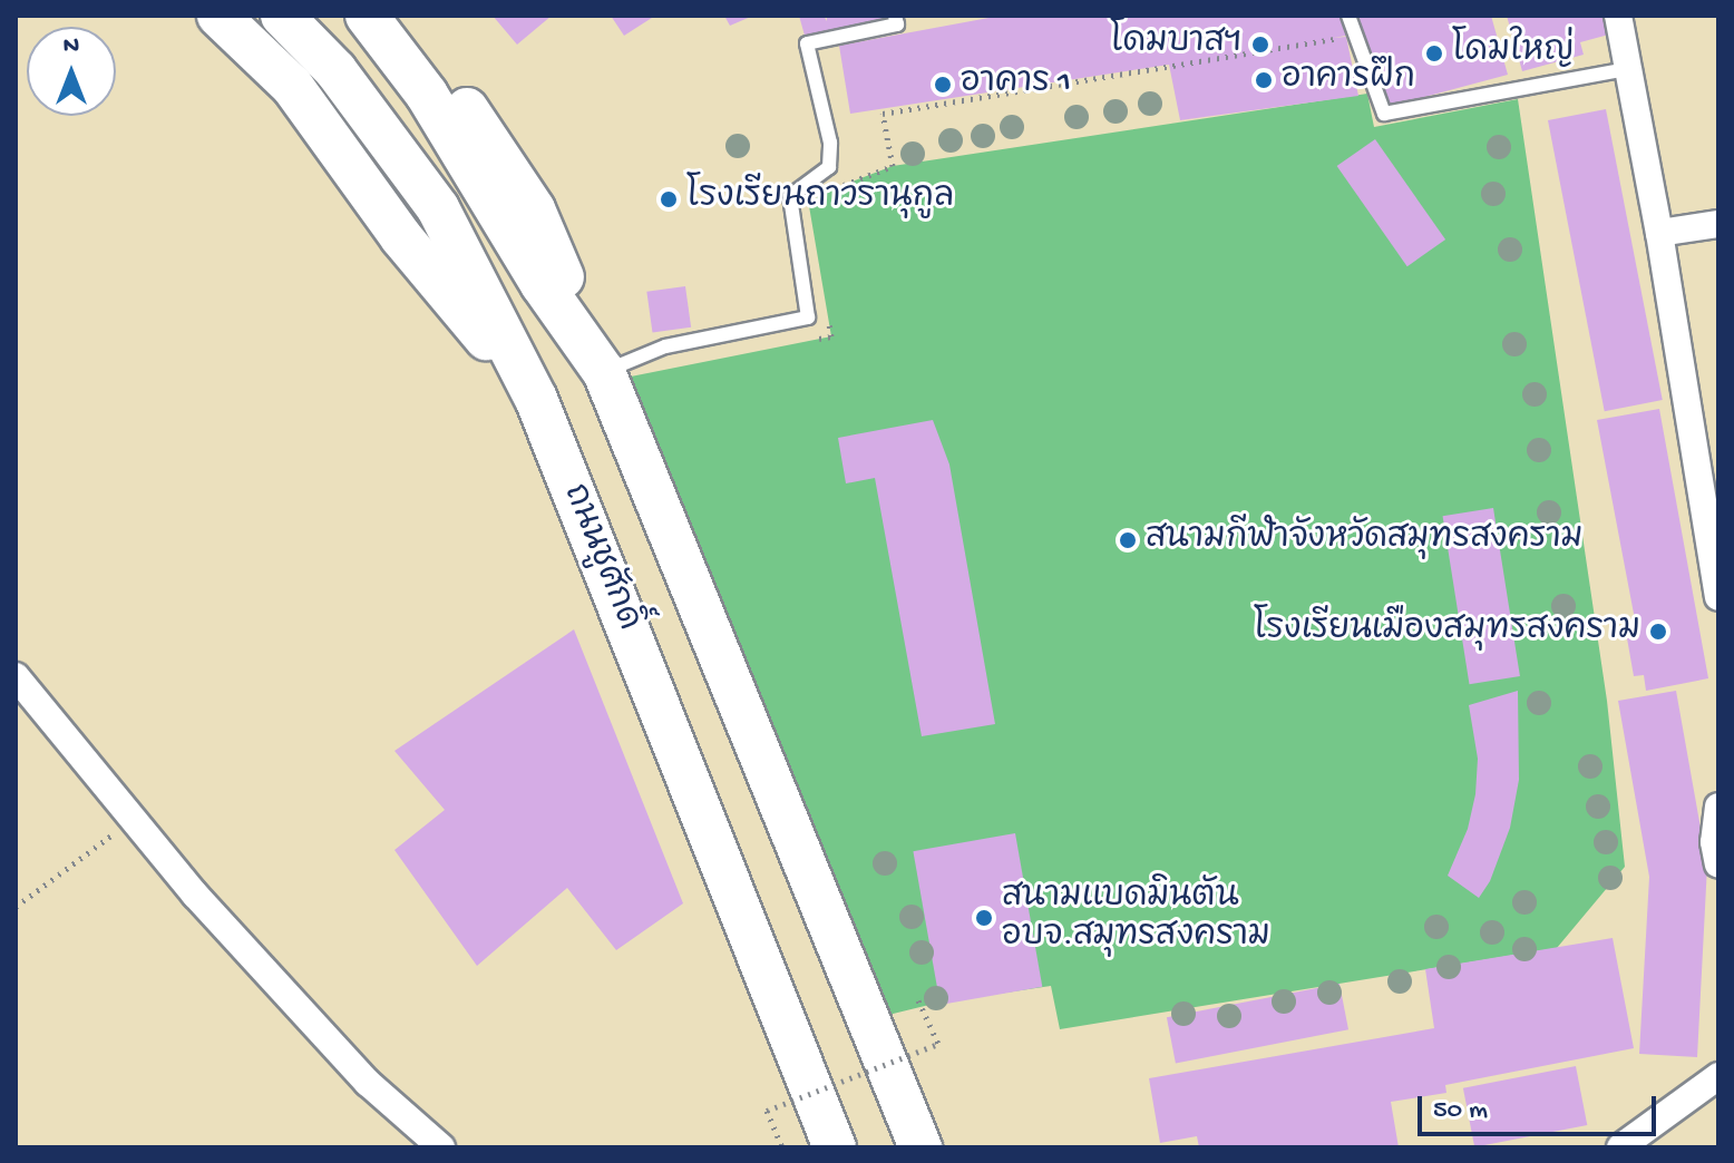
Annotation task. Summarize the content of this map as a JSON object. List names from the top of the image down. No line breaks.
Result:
{"streets":{"main road":["ถนนชูศักดิ์"]},"places":["โดมบาสฯ","โดมใหญ่","อาคารฝึก","อาคาร 1","โรงเรียนถาวรานุกูล","สนามกีฬาจังหวัดสมุทรสงคราม","โรงเรียนเมืองสมุทรสงคราม","สนามแบดมินตัน อบจ.สมุทรสงคราม"],"scale_bar":"50 m","north":"top"}
